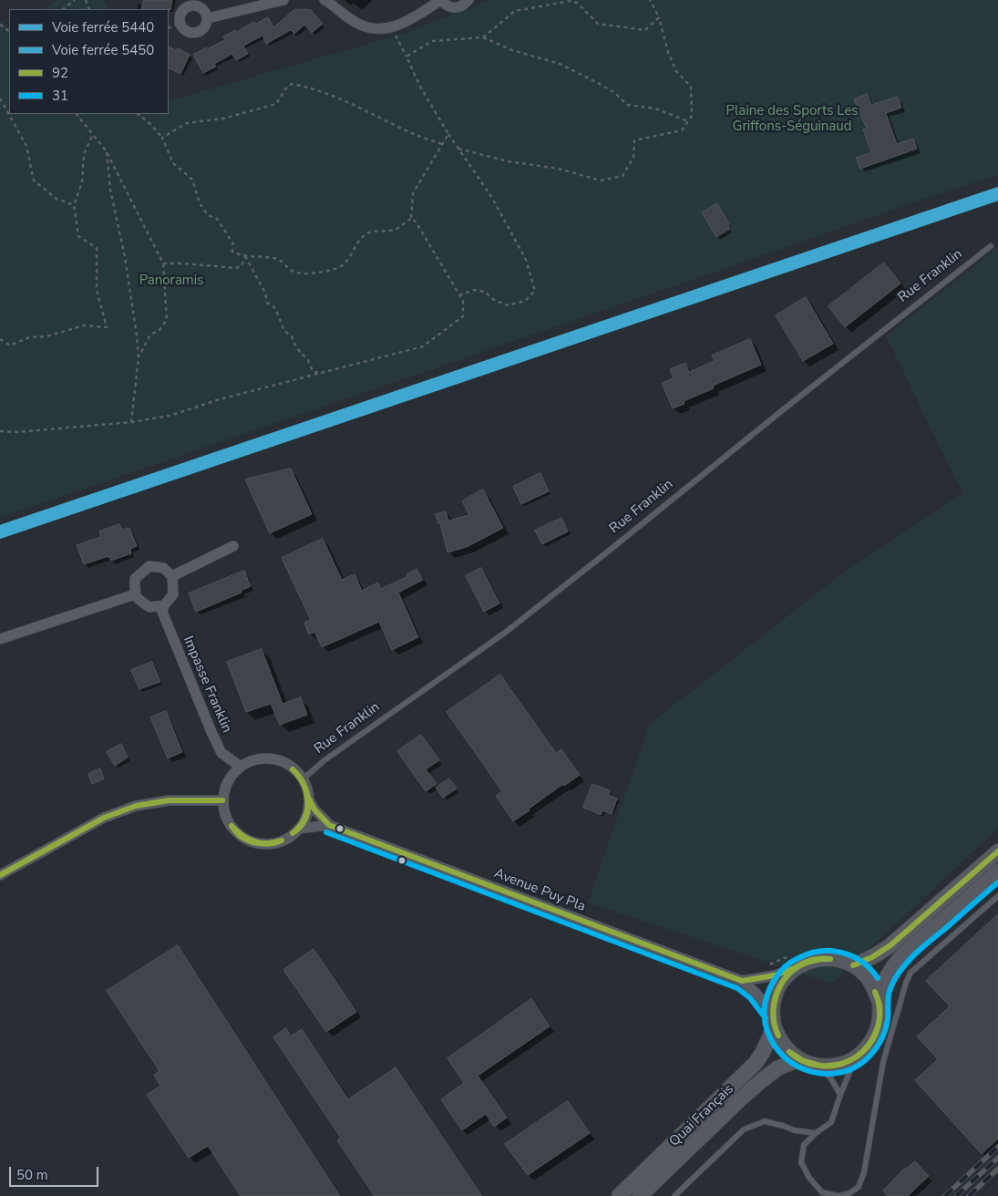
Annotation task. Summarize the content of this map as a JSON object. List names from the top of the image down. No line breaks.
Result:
{"streets":{"main road":["Quai Français"],"street":["Impasse Franklin","Avenue Puy Pla"],"lane":["Rue Franklin"]},"crossings":[["Rue Franklin","Impasse Franklin"],["Rue Franklin","Avenue Puy Pla"],["Impasse Franklin","Avenue Puy Pla"],["Avenue Puy Pla","Quai Français"]],"parks":["Plaine des Sports Les Griffons-Séguinaud","Panoramis"],"lines":["rail line 5450","rail line 5440","transit line 92","transit line 31"],"legend":["Voie ferrée 5440","Voie ferrée 5450","92","31"],"scale_bar":"50 m"}
